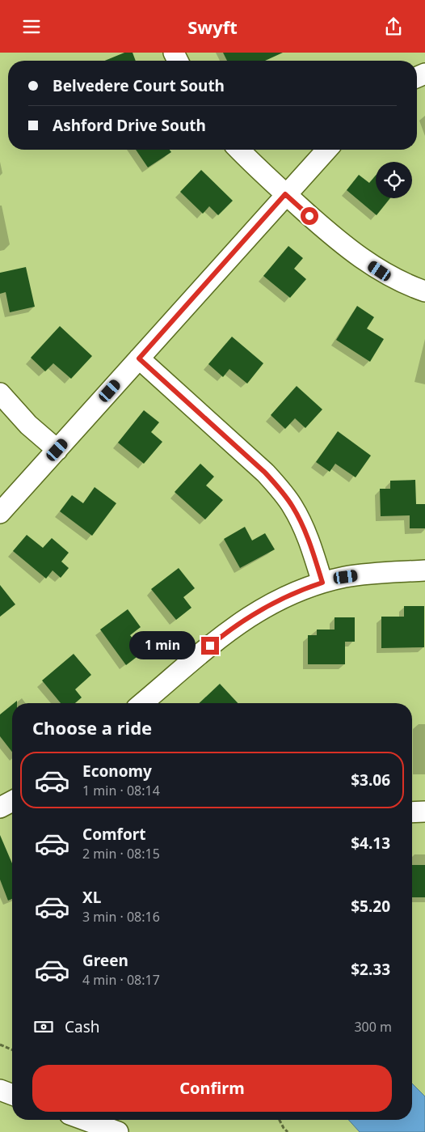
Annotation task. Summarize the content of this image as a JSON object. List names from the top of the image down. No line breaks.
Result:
{"page":{"header":"Swyft","banner":["Belvedere Court South","Ashford Drive South"],"bubble":"1 min","heading":"Choose a ride","list":[{"name":"Economy","note":"1 min · 08:14","value":"$3.06"},{"name":"Comfort","note":"2 min · 08:15","value":"$4.13"},{"name":"XL","note":"3 min · 08:16","value":"$5.20"},{"name":"Green","note":"4 min · 08:17","value":"$2.33"}],"pay":["Cash","300 m"],"buttons":"Confirm"}}
